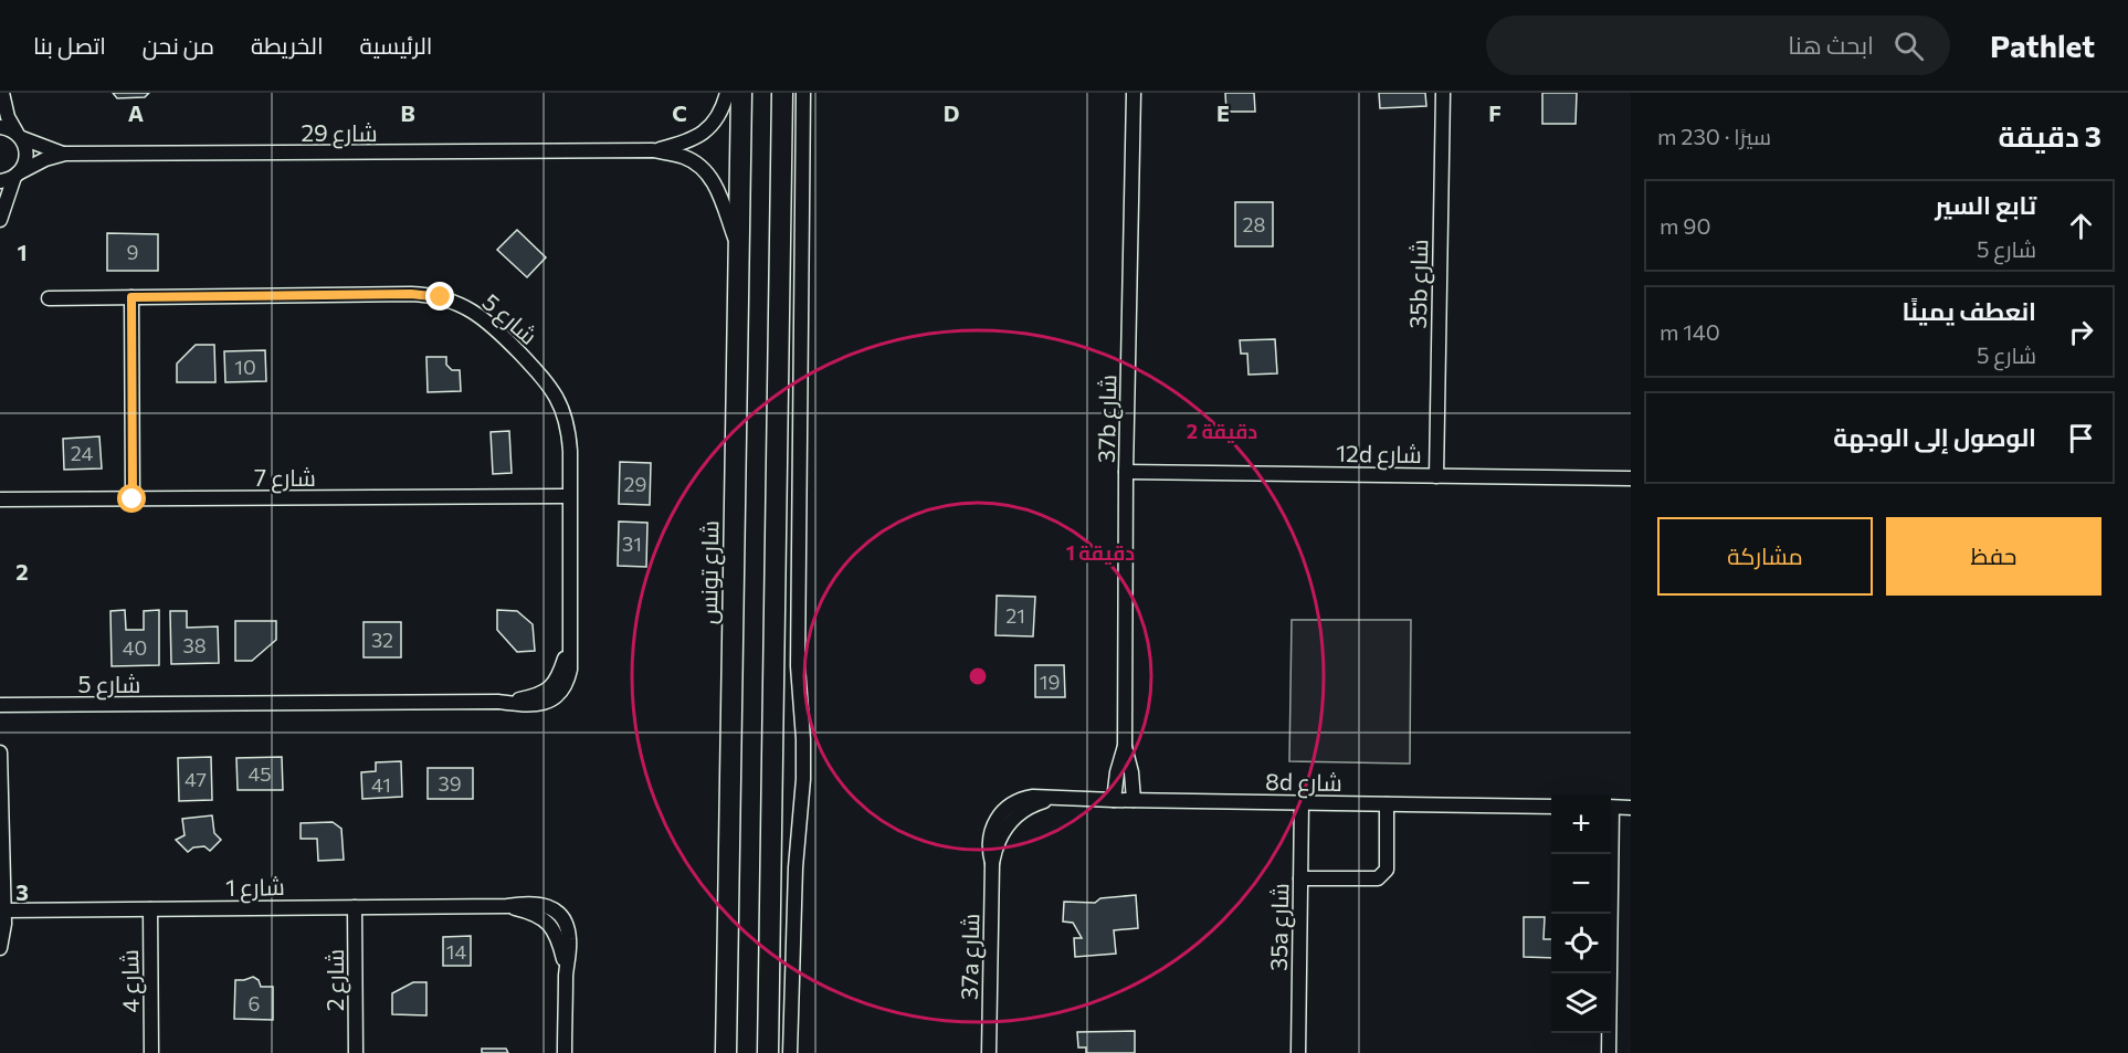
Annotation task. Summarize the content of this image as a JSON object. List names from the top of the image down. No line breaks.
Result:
{"streets":{"main road":["شارع تونس"],"street":["شارع 29","35b شارع","شارع 5","37b شارع","12d شارع","شارع 7","8d شارع","شارع 1","35a شارع","37a شارع","شارع 2","شارع 4"]},"crossings":[["شارع 29","شارع تونس"],["35b شارع","12d شارع"],["شارع 5","شارع 7"],["37b شارع","12d شارع"],["37b شارع","8d شارع"],["8d شارع","35a شارع"],["8d شارع","37a شارع"],["شارع 1","شارع 2"],["شارع 1","شارع 4"]],"house_numbers":["28","9","10","24","29","31","21","32","38","40","19","45","47","39","41","14","6"],"page":{"header":"Pathlet","search":"ابحث هنا","nav":["الرئيسية","الخريطة","من نحن","اتصل بنا"],"heading":["3 دقيقة","سيرًا · 230 m"],"list":[["تابع السير","شارع 5","90 m"],["انعطف يمينًا","شارع 5","140 m"],"الوصول إلى الوجهة"],"buttons":["حفظ","مشاركة"],"map_buttons":["+","−"]},"grid":{"columns":["A","B","C","D","E","F"],"rows":["1","2","3"]},"rings":["2 دقيقة","1 دقيقة"]}
